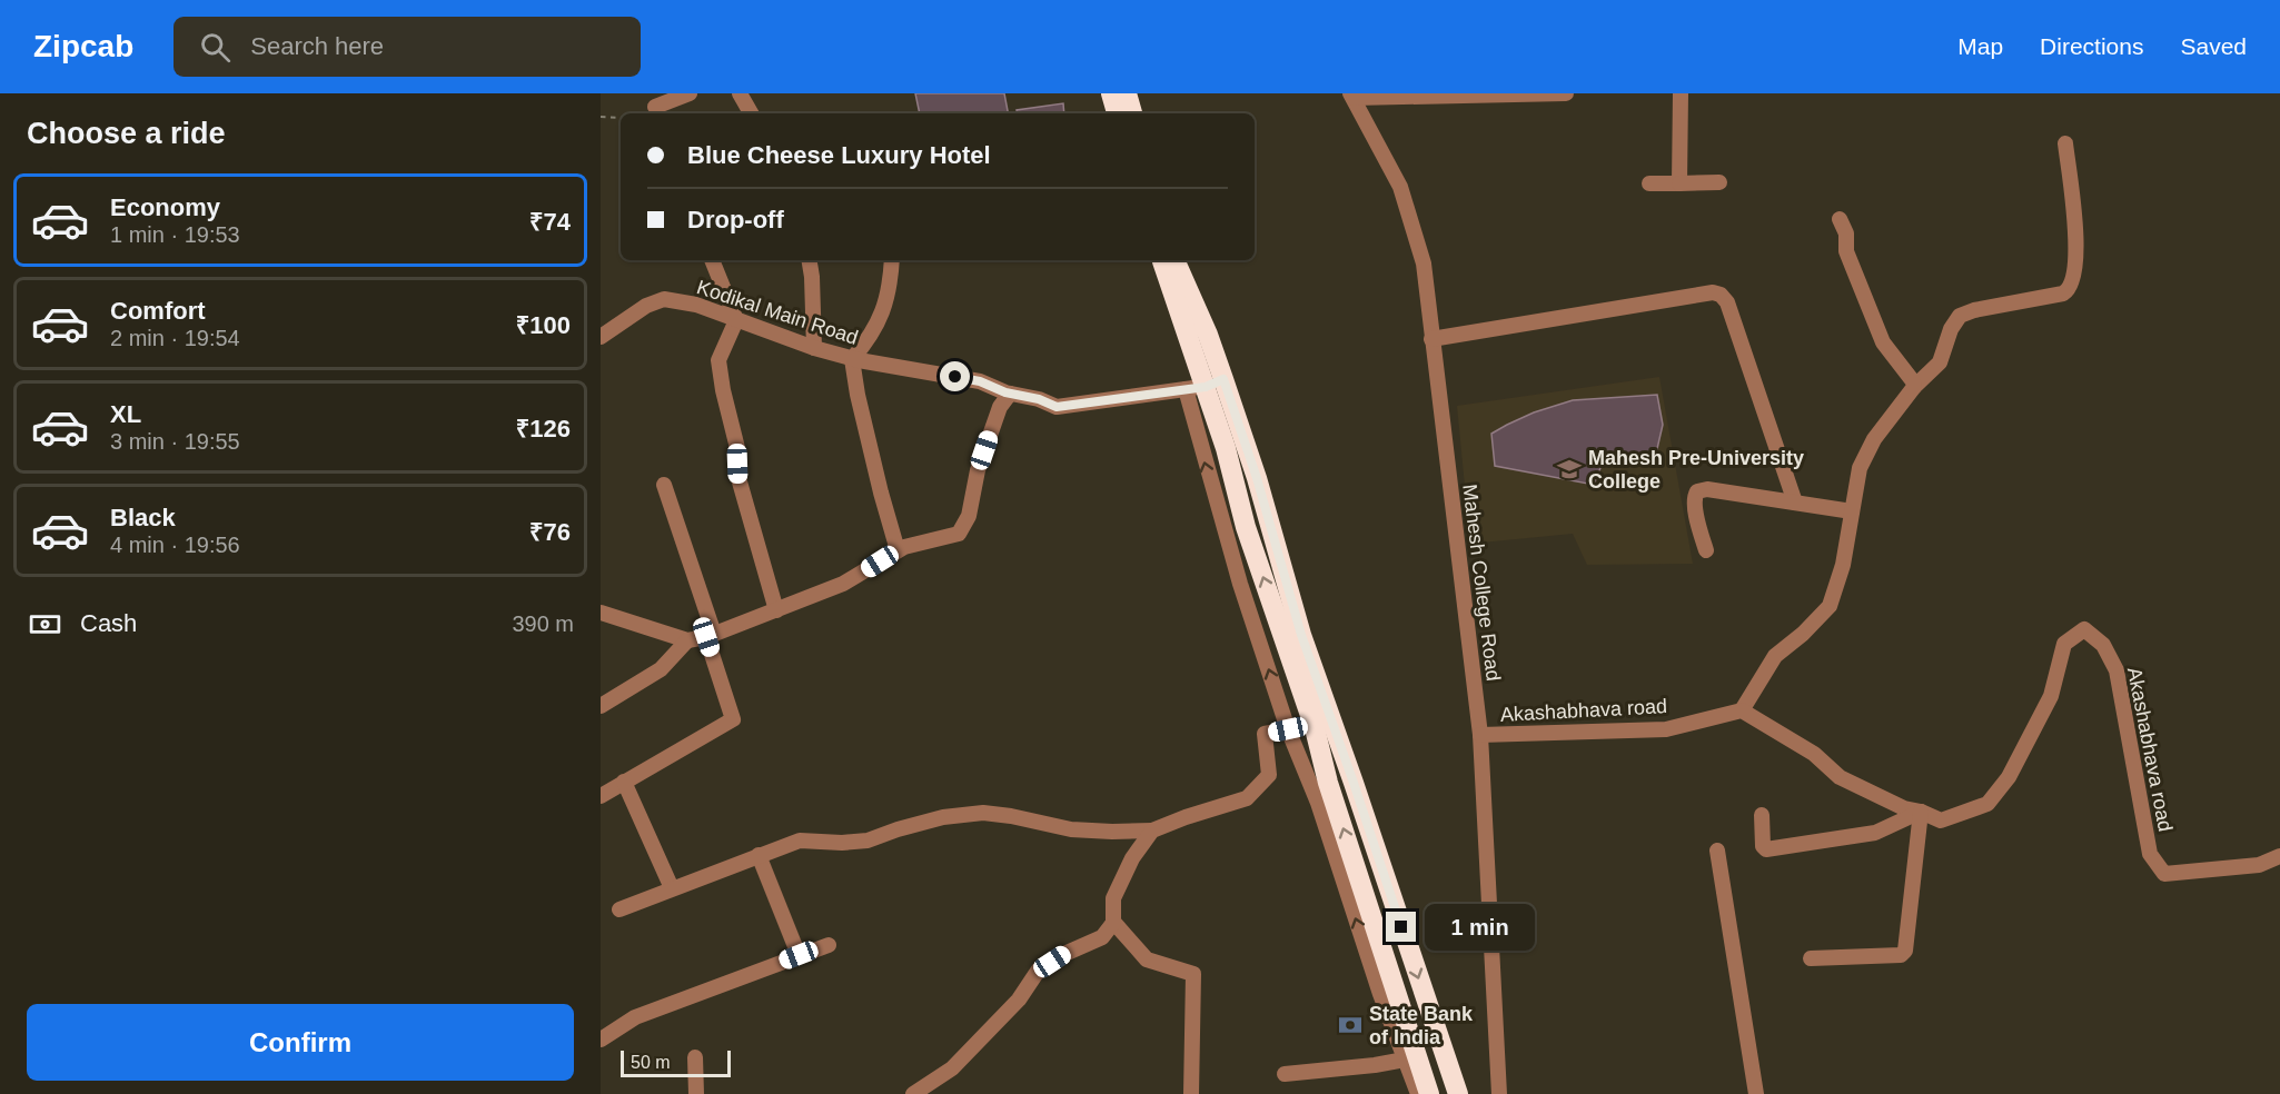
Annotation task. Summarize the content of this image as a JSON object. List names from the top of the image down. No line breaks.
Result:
{"streets":{"street":["Kodikal Main Road","Mahesh College Road","Akashabhava road"]},"crossings":[["Mahesh College Road","Akashabhava road"]],"places":{"school or university":["Mahesh Pre-University College"],"bank":["State Bank of India"]},"scale_bar":"50 m","page":{"header":"Zipcab","search":"Search here","nav":["Map","Directions","Saved"],"heading":"Choose a ride","banner":["Blue Cheese Luxury Hotel","Drop-off"],"list":[{"name":"Economy","note":"1 min · 19:53","value":"₹74"},{"name":"Comfort","note":"2 min · 19:54","value":"₹100"},{"name":"XL","note":"3 min · 19:55","value":"₹126"},{"name":"Black","note":"4 min · 19:56","value":"₹76"}],"pay":["Cash","390 m"],"bubble":"1 min","buttons":"Confirm","scale":"50 m"}}
